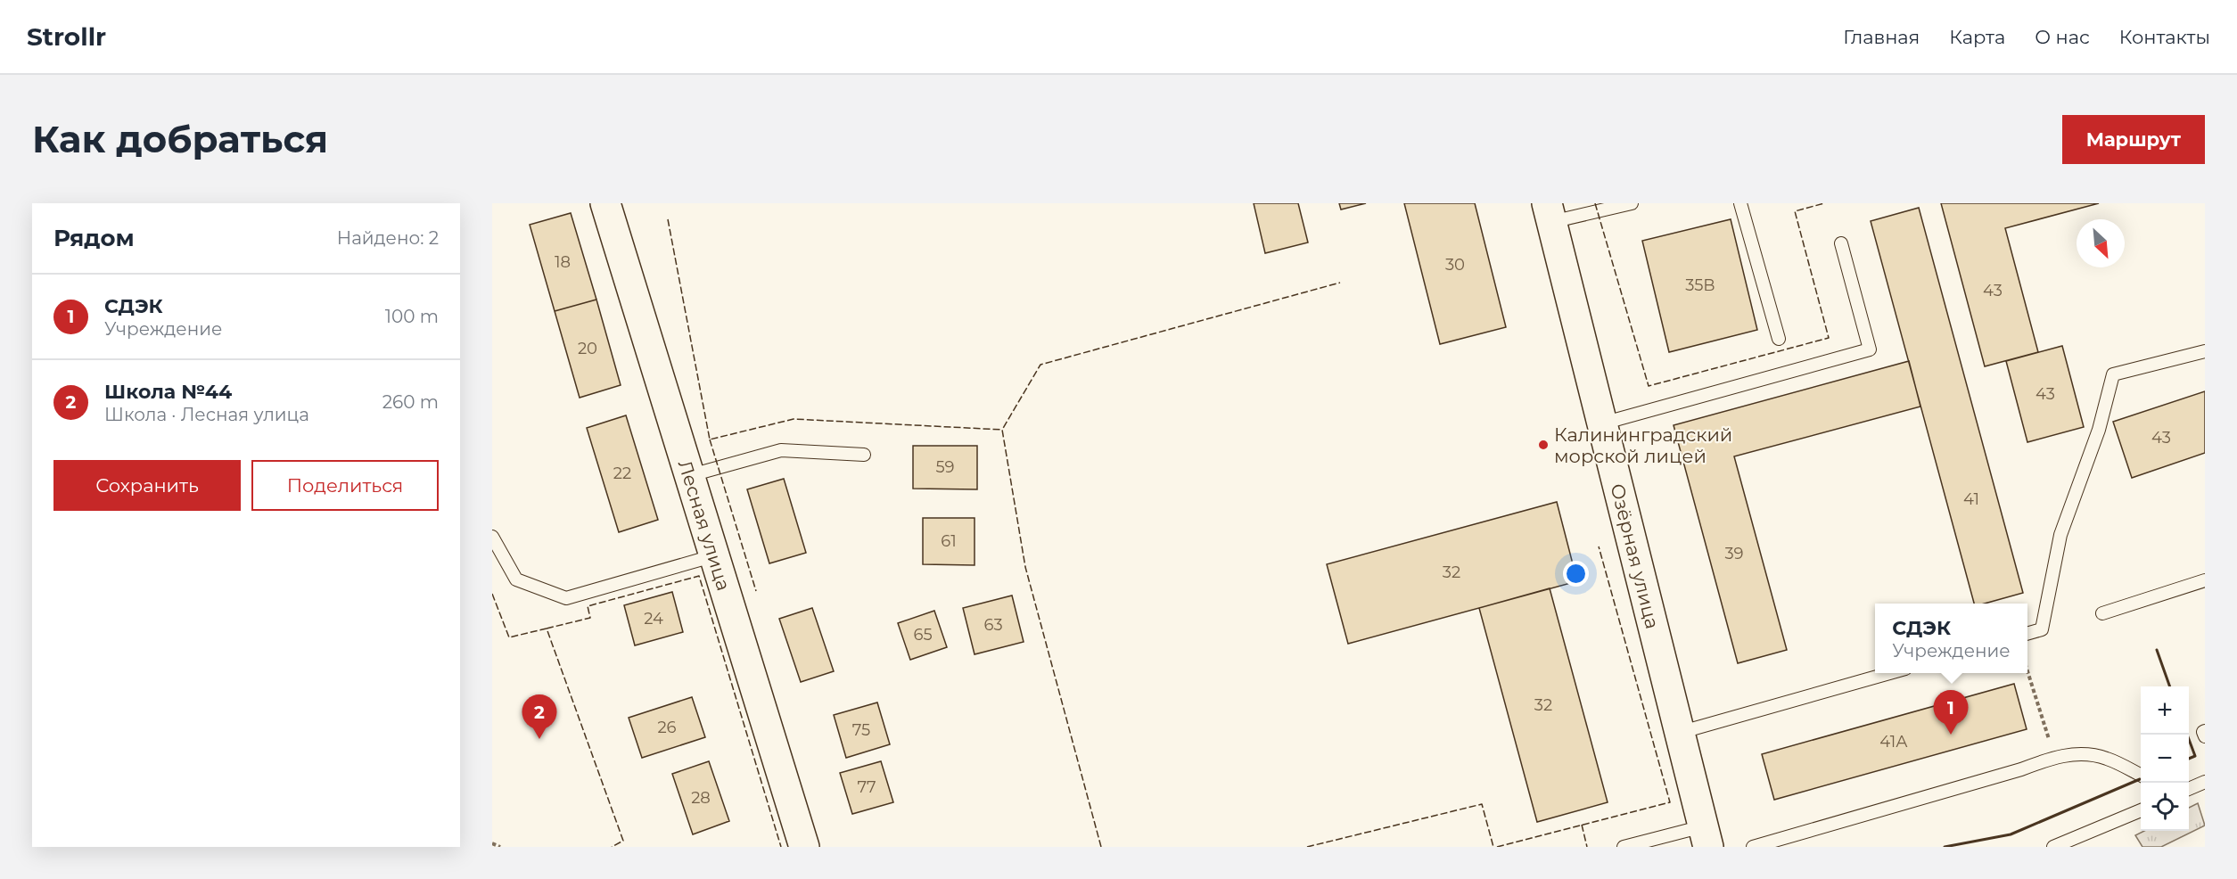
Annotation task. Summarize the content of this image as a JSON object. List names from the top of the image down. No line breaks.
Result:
{"streets":{"street":["Лесная улица","Озёрная улица"]},"places":["Калининградский морской лицей"],"house_numbers":["18","30","35В","43","20","43","43","59","22","41","61","39","32","24","63","65","32","26","75","41А","77","28"],"north":"bottom right","page":{"header":"Strollr","nav":["Главная","Карта","О нас","Контакты"],"buttons":["Маршрут",["Сохранить","Поделиться"]],"title":"Как добраться","heading":["Рядом","Найдено: 2"],"list":[{"mark":"1","name":"СДЭК","note":"Учреждение","value":"100 m"},{"mark":"2","name":"Школа №44","note":"Школа · Лесная улица","value":"260 m"}],"popup":["СДЭК","Учреждение"],"map_buttons":["+","−"],"pins":["1","2"]}}
